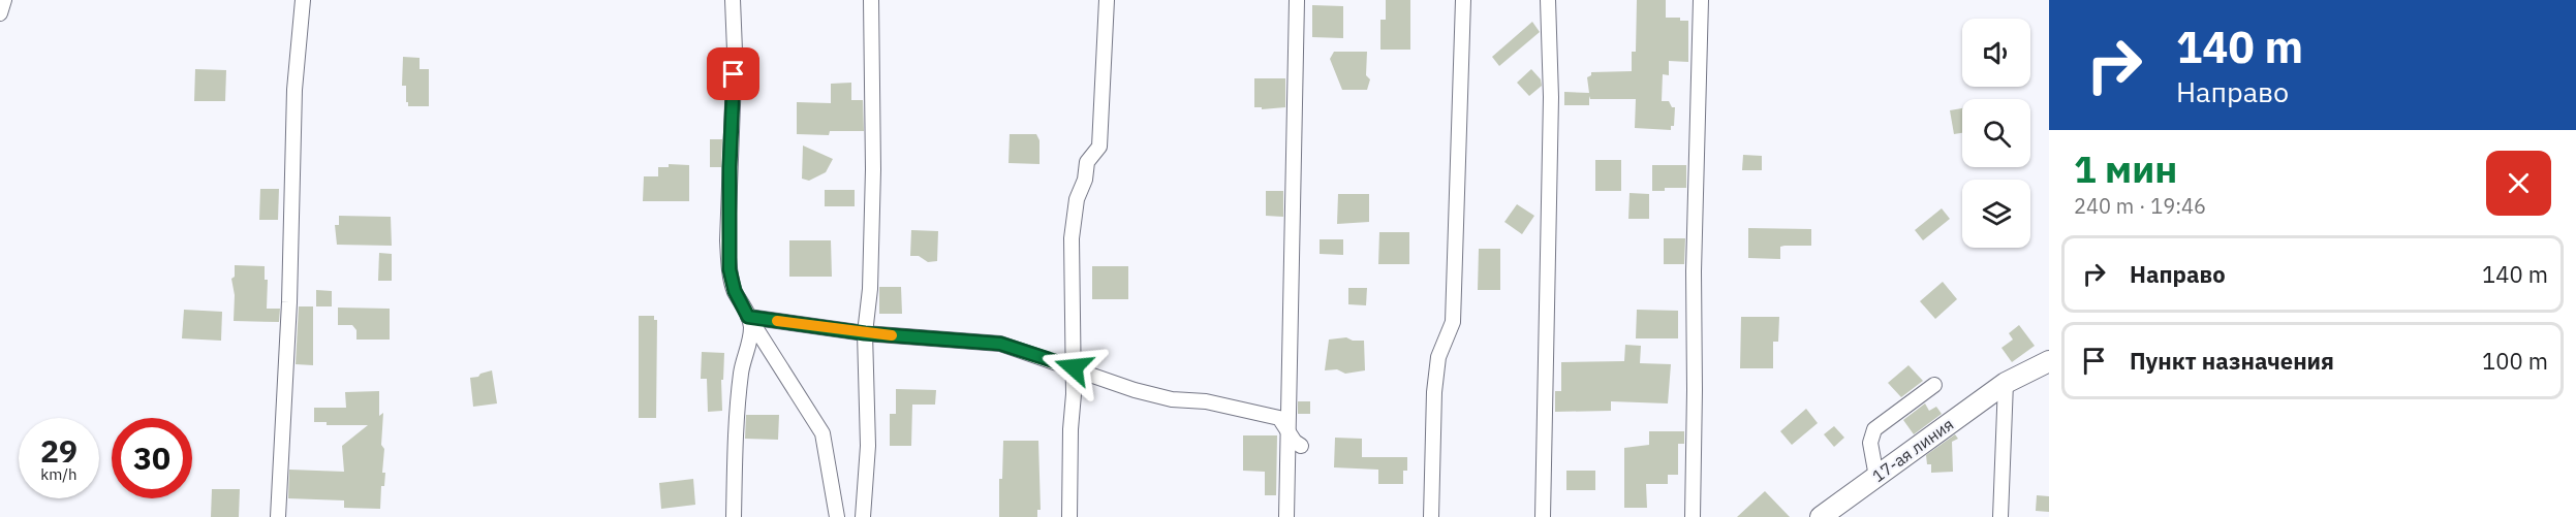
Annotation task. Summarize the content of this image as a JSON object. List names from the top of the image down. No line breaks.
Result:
{"streets":{"street":["17-ая линия"]},"page":{"turn":["140 m","Направо"],"heading":["1 мин","240 m · 19:46"],"list":[{"name":"Направо","value":"140 m"},{"name":"Пункт назначения","value":"100 m"}],"speed":"29 km/h","limit":"30"}}
